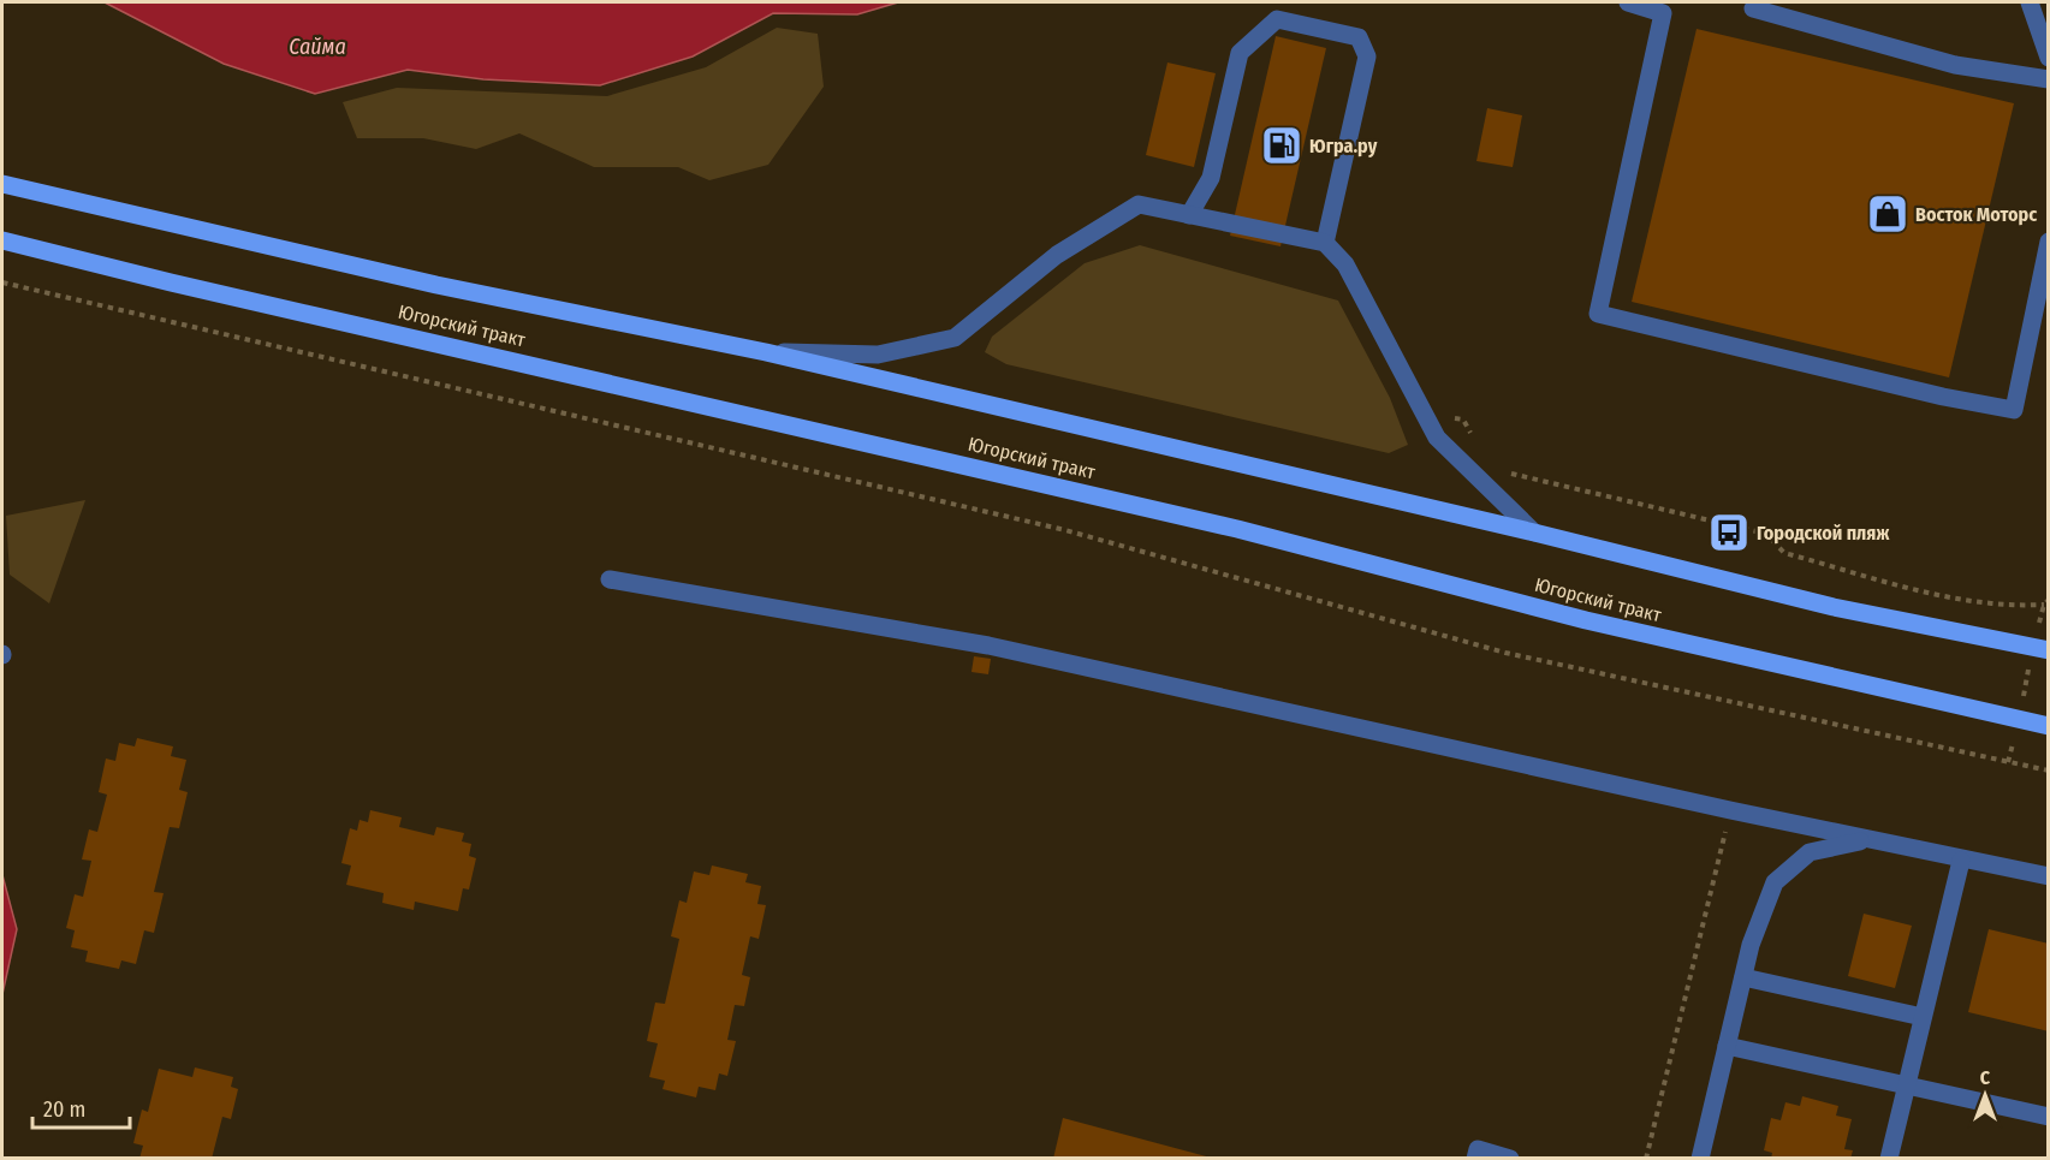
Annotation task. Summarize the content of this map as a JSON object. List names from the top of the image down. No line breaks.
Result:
{"streets":{"main road":["Югорский тракт"]},"water":["Сайма"],"places":{"fuel station":["Югра.ру"],"shop":["Восток Моторс"],"bus stop":["Городской пляж"]},"scale_bar":"20 m","north":"top"}
